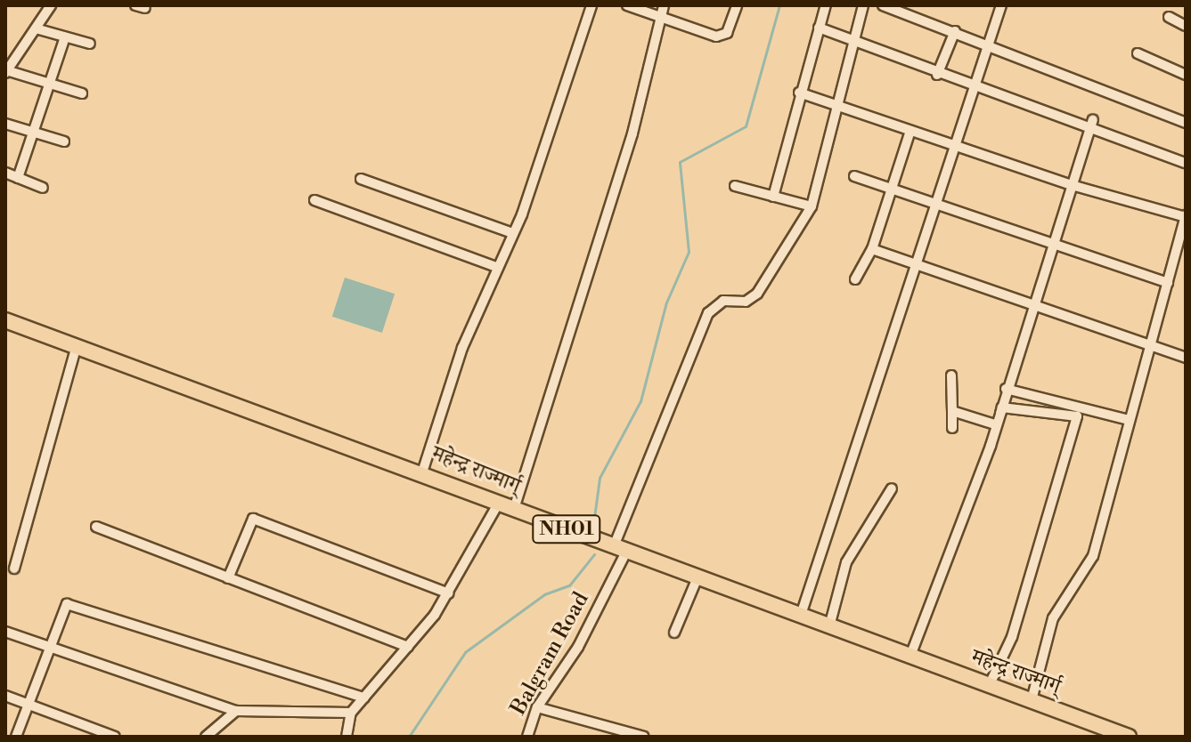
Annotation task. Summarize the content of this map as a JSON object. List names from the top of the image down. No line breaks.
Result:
{"streets":{"highway":["महेन्द्र राज्मार्ग्","NH01"],"street":["Balgram Road"]},"crossings":[["महेन्द्र राज्मार्ग्","Balgram Road"]]}
